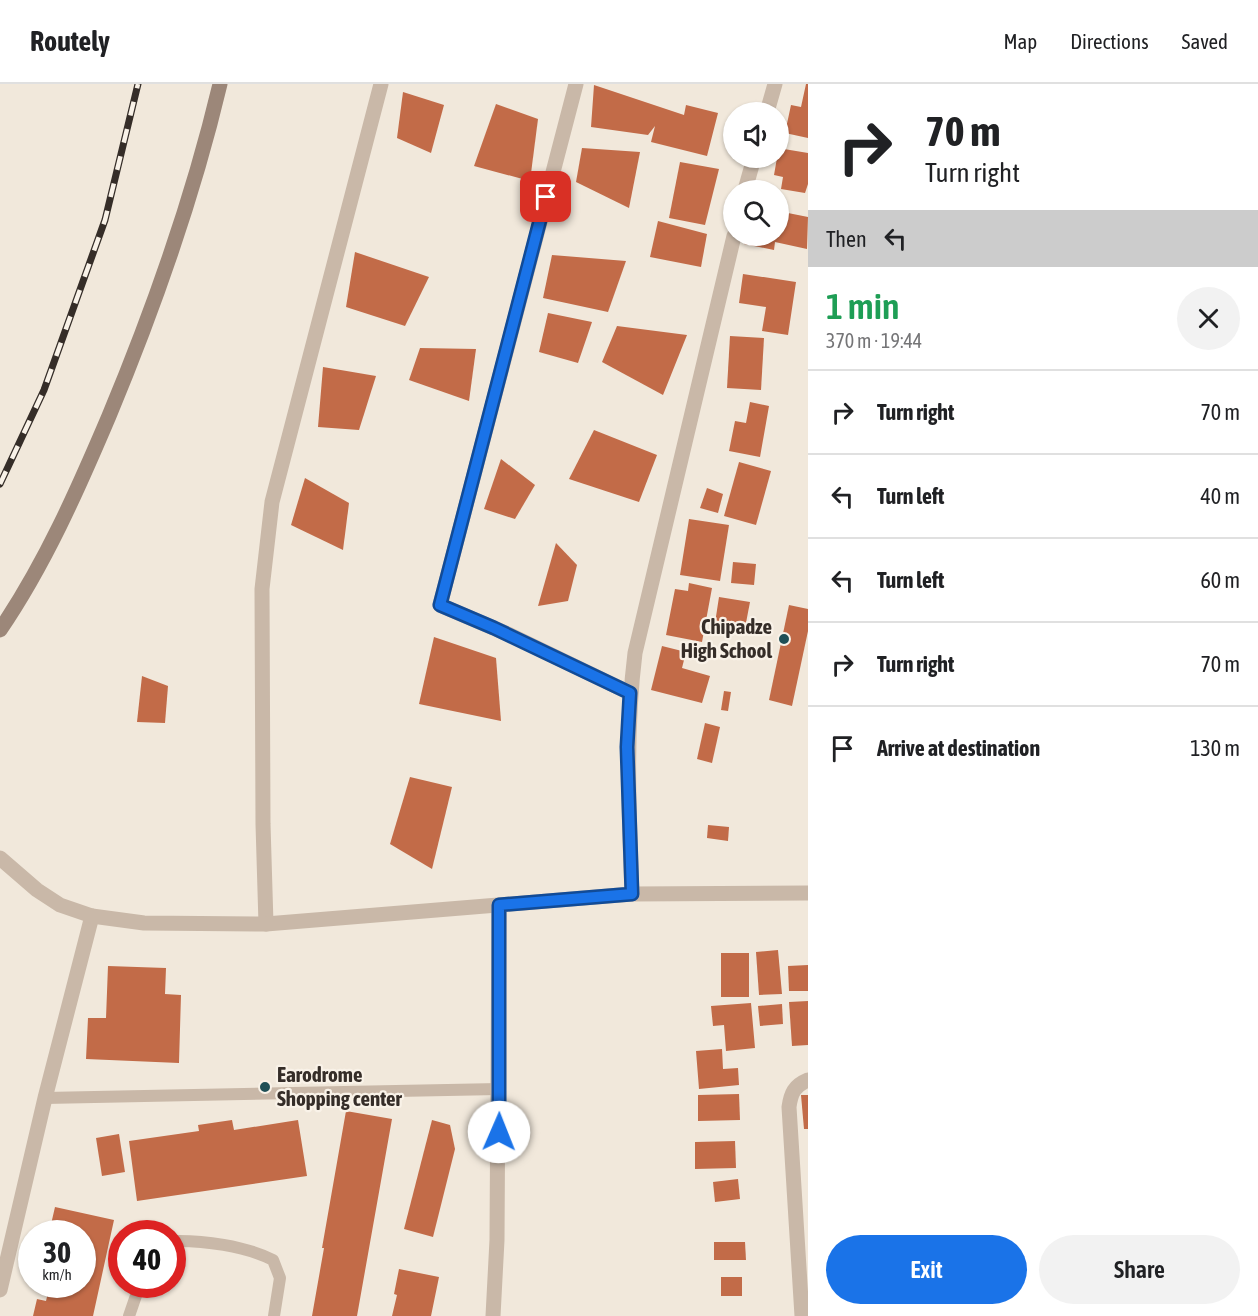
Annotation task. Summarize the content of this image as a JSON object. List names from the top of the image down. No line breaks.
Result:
{"places":["Chipadze High School","Earodrome Shopping center"],"page":{"header":"Routely","nav":["Map","Directions","Saved"],"turn":["70 m","Turn right"],"then":"Then","heading":["1 min","370 m · 19:44"],"list":[{"name":"Turn right","value":"70 m"},{"name":"Turn left","value":"40 m"},{"name":"Turn left","value":"60 m"},{"name":"Turn right","value":"70 m"},{"name":"Arrive at destination","value":"130 m"}],"speed":"30 km/h","limit":"40","buttons":["Exit","Share"]}}
